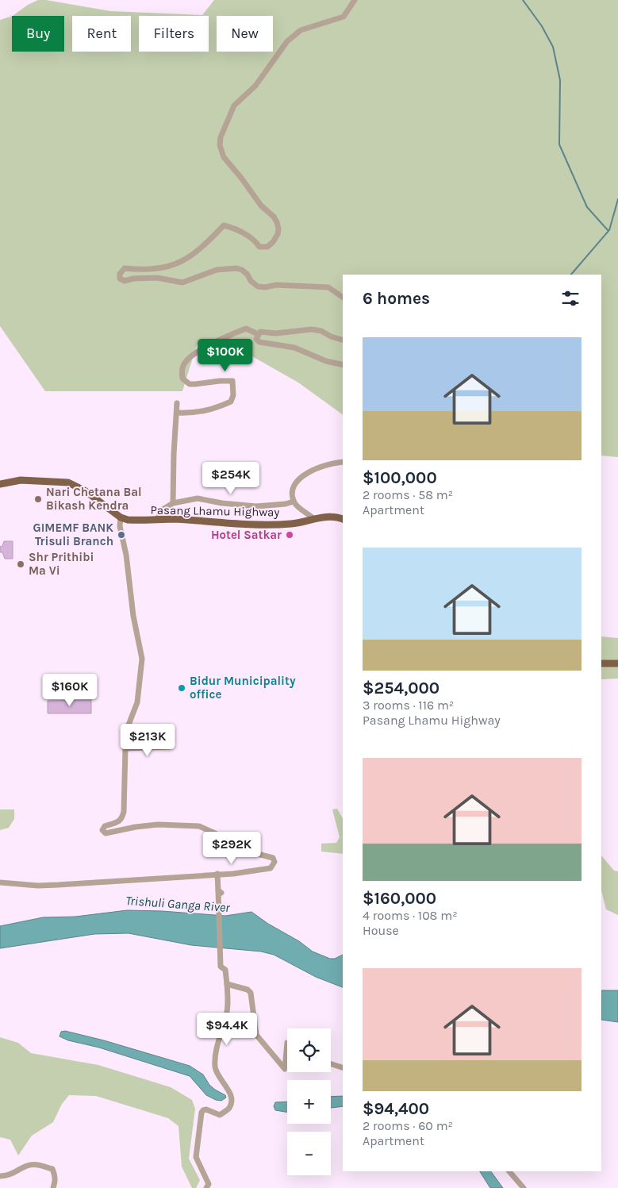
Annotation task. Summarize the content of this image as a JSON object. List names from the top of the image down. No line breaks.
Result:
{"streets":{"main road":["Pasang Lhamu Highway"]},"water":["Trishuli Ganga River"],"places":["Nari Chetana Bal Bikash Kendra","GIMEMF BANK Trisuli Branch","Hotel Satkar","Shr Prithibi Ma Vi","Bidur Municipality office"],"page":{"chip":["Buy","Rent","Filters","New"],"heading":"6 homes","list":[{"name":"$100,000","note":"2 rooms · 58 m² · Apartment"},{"name":"$254,000","note":"3 rooms · 116 m² · Pasang Lhamu Highway"},{"name":"$160,000","note":"4 rooms · 108 m² · House"},{"name":"$94,400","note":"2 rooms · 60 m² · Apartment"}],"price":["$100K","$254K","$160K","$213K","$292K","$94.4K"],"map_buttons":["+","−"]}}
